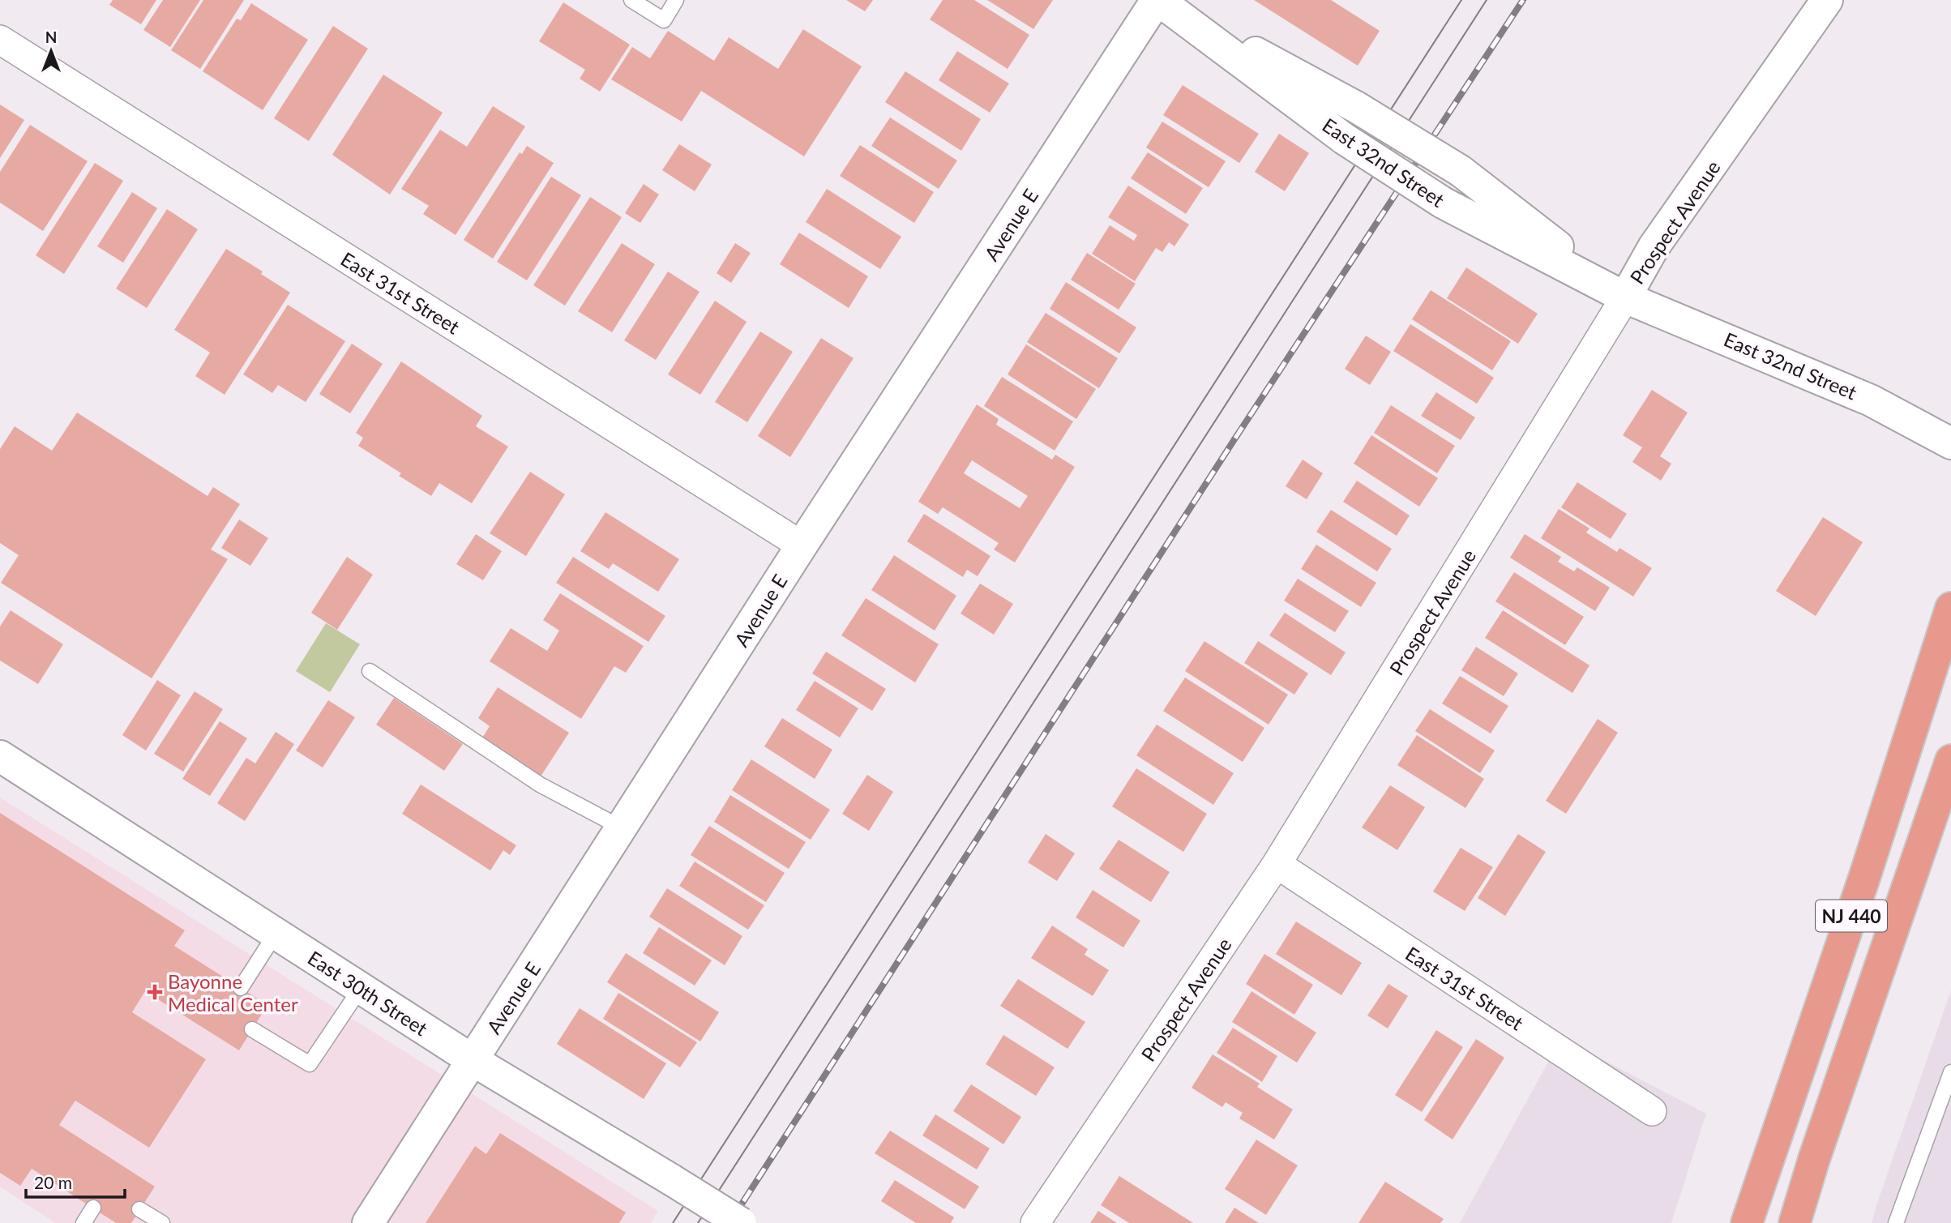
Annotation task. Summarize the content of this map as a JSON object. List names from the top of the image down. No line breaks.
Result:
{"streets":{"highway":["NJ 440"],"street":["East 32nd Street","Prospect Avenue","Avenue E","East 31st Street","East 30th Street"]},"crossings":[["East 32nd Street","Prospect Avenue"],["East 32nd Street","Avenue E"],["Prospect Avenue","East 31st Street"],["Avenue E","East 31st Street"],["Avenue E","East 30th Street"]],"places":{"health":["Bayonne Medical Center"]},"scale_bar":"20 m","north":"top"}
